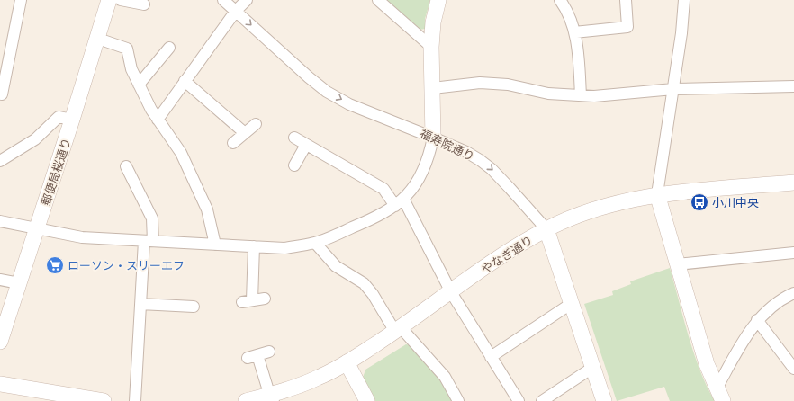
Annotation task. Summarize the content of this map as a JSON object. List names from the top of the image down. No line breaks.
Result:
{"streets":{"street":["福寿院通り","郵便局桜通り","やなぎ通り"]},"crossings":[["福寿院通り","やなぎ通り"]],"places":{"bus stop":["小川中央"],"supermarket":["ローソン・スリーエフ"]}}
